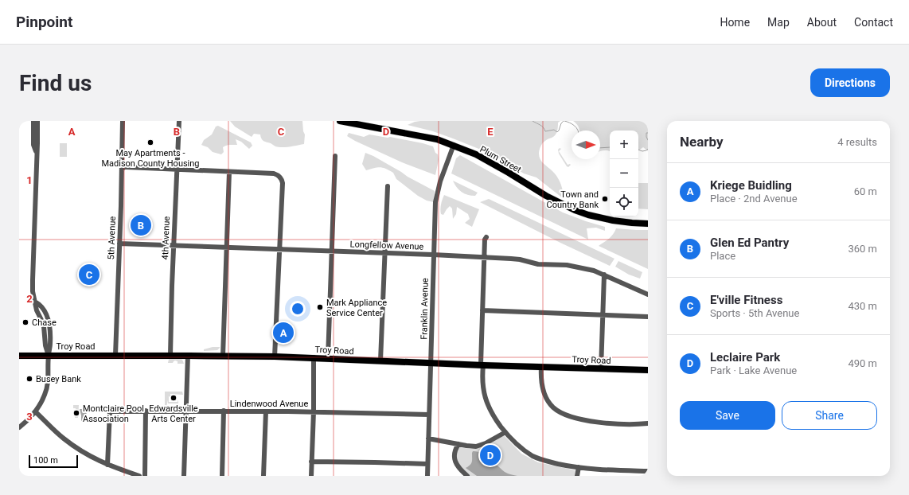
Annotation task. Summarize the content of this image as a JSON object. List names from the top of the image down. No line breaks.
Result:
{"streets":{"main road":["Plum Street","Troy Road"],"street":["5th Avenue","4th Avenue","Longfellow Avenue","Franklin Avenue","Lindenwood Avenue"]},"crossings":[["Plum Street","Franklin Avenue"],["5th Avenue","Longfellow Avenue"],["5th Avenue","Troy Road"],["4th Avenue","Longfellow Avenue"],["4th Avenue","Troy Road"],["Longfellow Avenue","Franklin Avenue"],["Franklin Avenue","Troy Road"],["Franklin Avenue","Lindenwood Avenue"]],"places":["May Apartments - Madison County Housing","Town and Country Bank","Mark Appliance Service Center","Chase","Busey Bank","Edwardsville Arts Center","Montclaire Pool Association"],"scale_bar":"100 m","north":"right","page":{"header":"Pinpoint","nav":["Home","Map","About","Contact"],"buttons":["Directions",["Save","Share"]],"title":"Find us","heading":["Nearby","4 results"],"map_buttons":["+","−"],"list":[{"mark":"A","name":"Kriege Buidling","note":"Place · 2nd Avenue","value":"60 m"},{"mark":"B","name":"Glen Ed Pantry","note":"Place","value":"360 m"},{"mark":"C","name":"E'ville Fitness","note":"Sports · 5th Avenue","value":"430 m"},{"mark":"D","name":"Leclaire Park","note":"Park · Lake Avenue","value":"490 m"}],"pins":["B","C","A","D"],"scale":"100 m"},"grid":{"columns":["A","B","C","D","E"],"rows":["1","2","3"]}}
